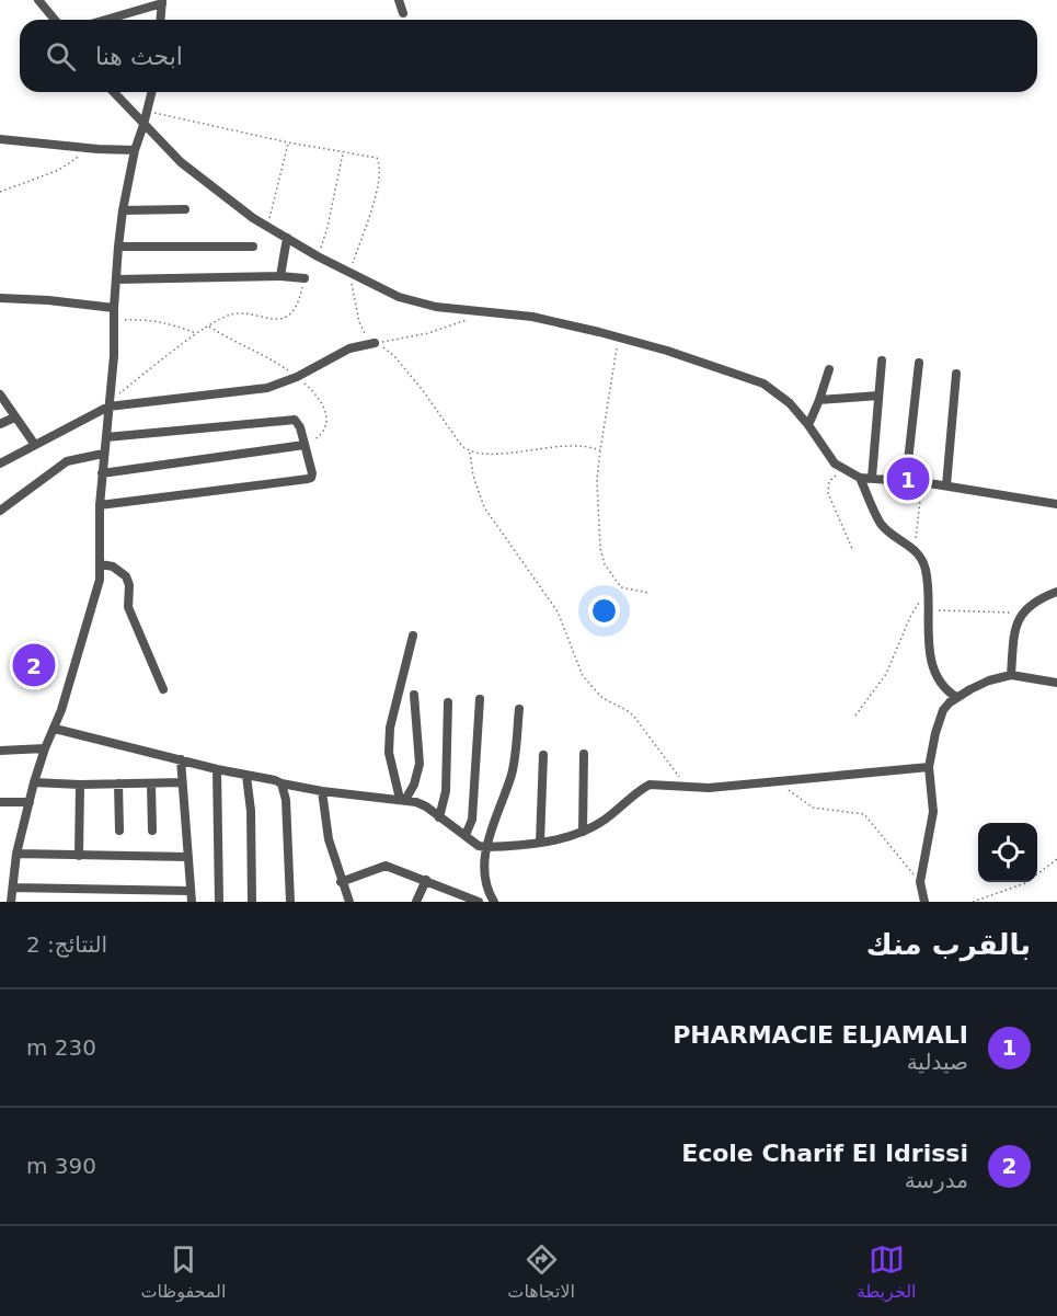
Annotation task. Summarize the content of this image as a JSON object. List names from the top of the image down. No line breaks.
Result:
{"page":{"search":"ابحث هنا","pins":["1","2"],"heading":["بالقرب منك","النتائج: 2"],"list":[{"mark":"1","name":"PHARMACIE ELJAMALI","note":"صيدلية","value":"230 m"},{"mark":"2","name":"Ecole Charif El Idrissi","note":"مدرسة","value":"390 m"}],"nav":["الخريطة","الاتجاهات","المحفوظات"]}}
